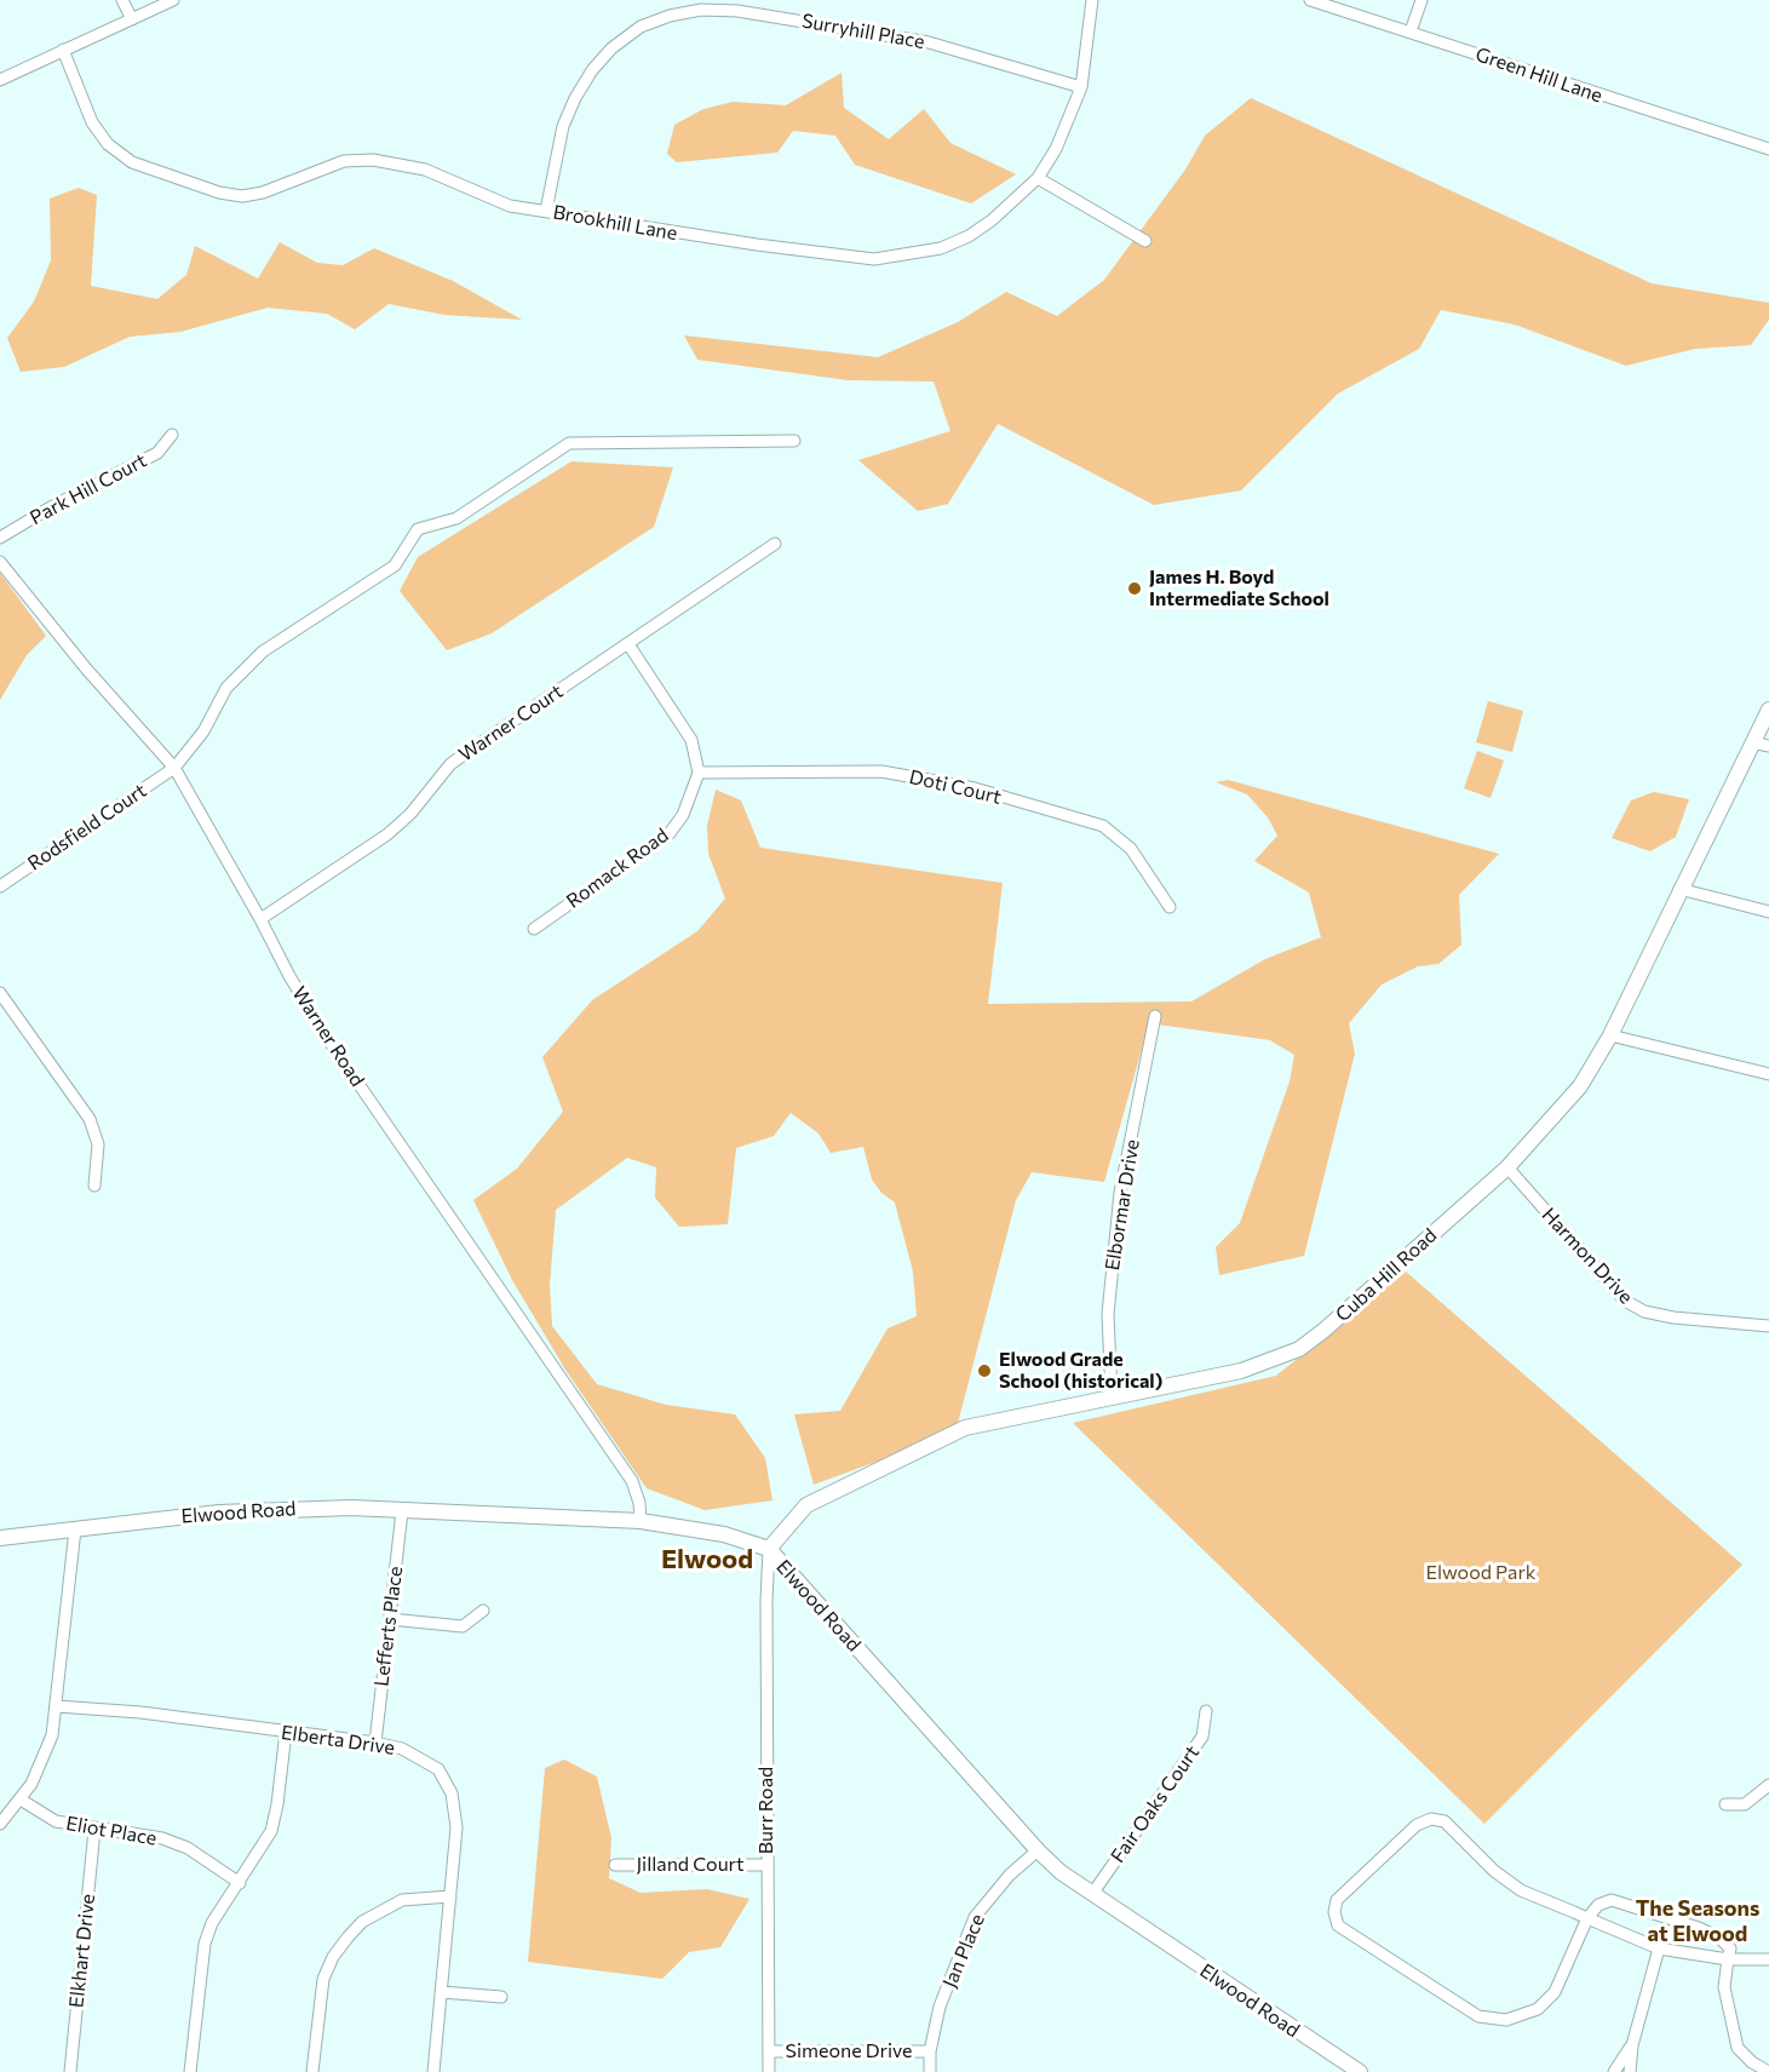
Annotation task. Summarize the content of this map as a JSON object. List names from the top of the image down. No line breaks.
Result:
{"streets":{"main road":["Cuba Hill Road","Elwood Road"],"street":["Surryhill Place","Green Hill Lane","Brookhill Lane","Park Hill Court","Warner Court","Doti Court","Rodsfield Court","Romack Road","Warner Road","Elbormar Drive","Harmon Drive","Lefferts Place","Elberta Drive","Fair Oaks Court","Burr Road","Eliot Place","Jilland Court","Elkhart Drive","Jan Place","Simeone Drive"]},"crossings":[["Surryhill Place","Brookhill Lane"],["Warner Court","Warner Road"],["Doti Court","Romack Road"],["Rodsfield Court","Warner Road"],["Warner Road","Elwood Road"],["Elbormar Drive","Cuba Hill Road"],["Harmon Drive","Cuba Hill Road"],["Cuba Hill Road","Elwood Road"],["Cuba Hill Road","Burr Road"],["Elwood Road","Lefferts Place"],["Elwood Road","Fair Oaks Court"],["Elwood Road","Burr Road"],["Elwood Road","Jan Place"],["Lefferts Place","Elberta Drive"],["Burr Road","Jilland Court"],["Burr Road","Simeone Drive"],["Eliot Place","Elkhart Drive"],["Jan Place","Simeone Drive"]],"districts":["Elwood","The Seasons at Elwood"],"parks":["Elwood Park"],"places":["James H. Boyd Intermediate School","Elwood Grade School (historical)"]}
